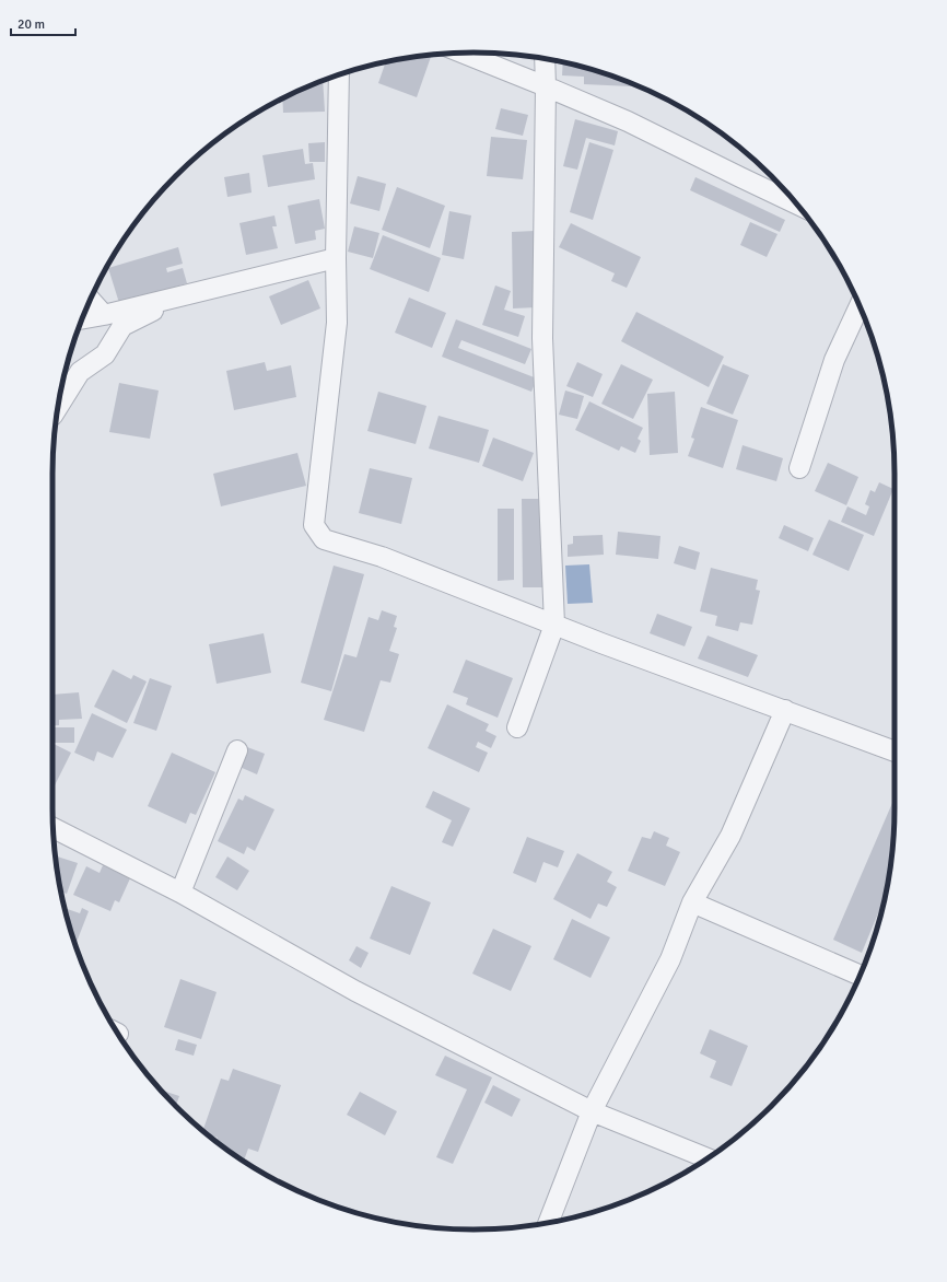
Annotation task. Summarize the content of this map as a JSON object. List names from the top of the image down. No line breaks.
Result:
{"scale_bar":"20 m"}
